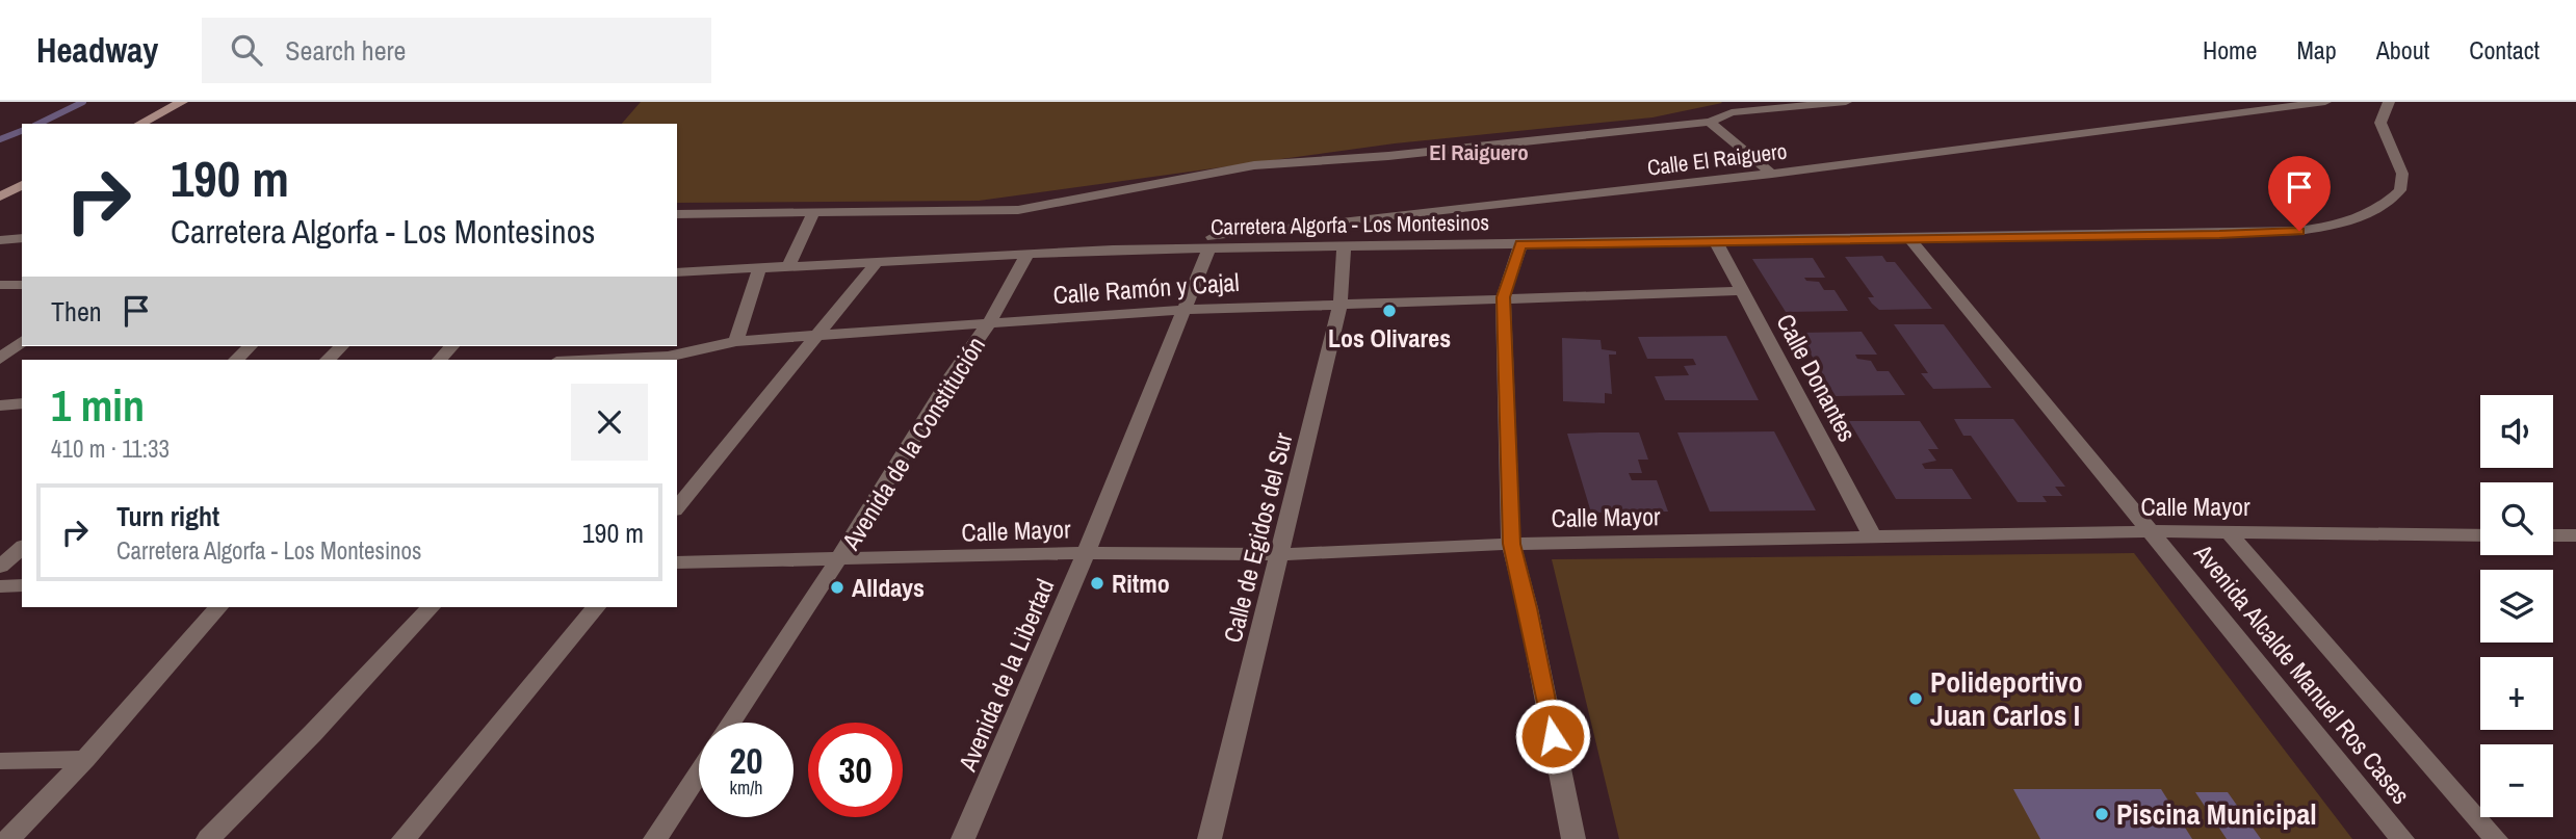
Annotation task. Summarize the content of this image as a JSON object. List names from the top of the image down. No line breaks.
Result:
{"streets":{"street":["Calle El Raiguero","Carretera Algorfa - Los Montesinos","Calle Ramón y Cajal","Calle Donantes","Avenida de la Constitución","Calle Mayor","Calle de Egidos del Sur","Avenida Alcalde Manuel Ros Cases","Avenida de la Libertad"]},"crossings":[["Calle El Raiguero","Carretera Algorfa - Los Montesinos"],["Carretera Algorfa - Los Montesinos","Calle Donantes"],["Carretera Algorfa - Los Montesinos","Avenida de la Constitución"],["Carretera Algorfa - Los Montesinos","Calle de Egidos del Sur"],["Carretera Algorfa - Los Montesinos","Avenida Alcalde Manuel Ros Cases"],["Carretera Algorfa - Los Montesinos","Avenida de la Libertad"],["Calle Ramón y Cajal","Calle Donantes"],["Calle Ramón y Cajal","Avenida de la Constitución"],["Calle Ramón y Cajal","Calle de Egidos del Sur"],["Calle Ramón y Cajal","Avenida de la Libertad"],["Calle Donantes","Calle Mayor"],["Avenida de la Constitución","Calle Mayor"],["Calle Mayor","Calle de Egidos del Sur"],["Calle Mayor","Avenida Alcalde Manuel Ros Cases"],["Calle Mayor","Avenida de la Libertad"]],"districts":["El Raiguero"],"places":["Los Olivares","Ritmo","Alldays","Polideportivo Juan Carlos I","Piscina Municipal"],"page":{"header":"Headway","search":"Search here","nav":["Home","Map","About","Contact"],"turn":["190 m","Carretera Algorfa - Los Montesinos"],"then":"Then","heading":["1 min","410 m · 11:33"],"map_buttons":["+","−"],"list":[{"name":"Turn right","note":"Carretera Algorfa - Los Montesinos","value":"190 m"}],"speed":"20 km/h","limit":"30"}}
